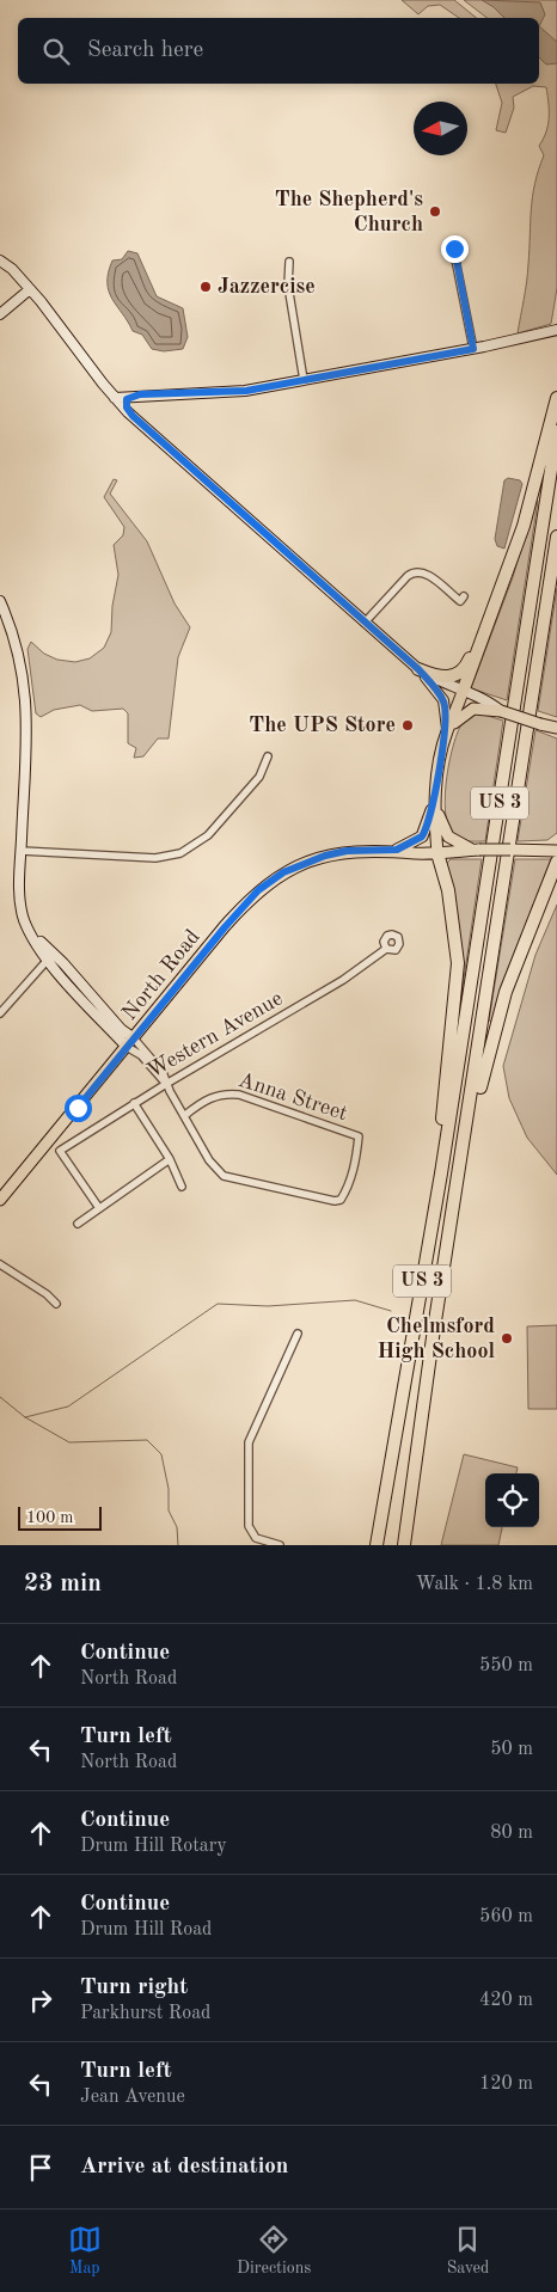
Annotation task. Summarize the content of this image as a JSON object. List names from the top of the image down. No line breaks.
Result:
{"streets":{"highway":["US 3"],"main road":["North Road"],"street":["Western Avenue","Anna Street"]},"places":["The Shepherd's Church","Jazzercise","The UPS Store","Chelmsford High School"],"scale_bar":"100 m","north":"left","page":{"search":"Search here","scale":"100 m","heading":["23 min","Walk · 1.8 km"],"list":[["Continue","North Road","550 m"],["Turn left","North Road","50 m"],["Continue","Drum Hill Rotary","80 m"],["Continue","Drum Hill Road","560 m"],["Turn right","Parkhurst Road","420 m"],["Turn left","Jean Avenue","120 m"],"Arrive at destination"],"nav":["Map","Directions","Saved"]}}
